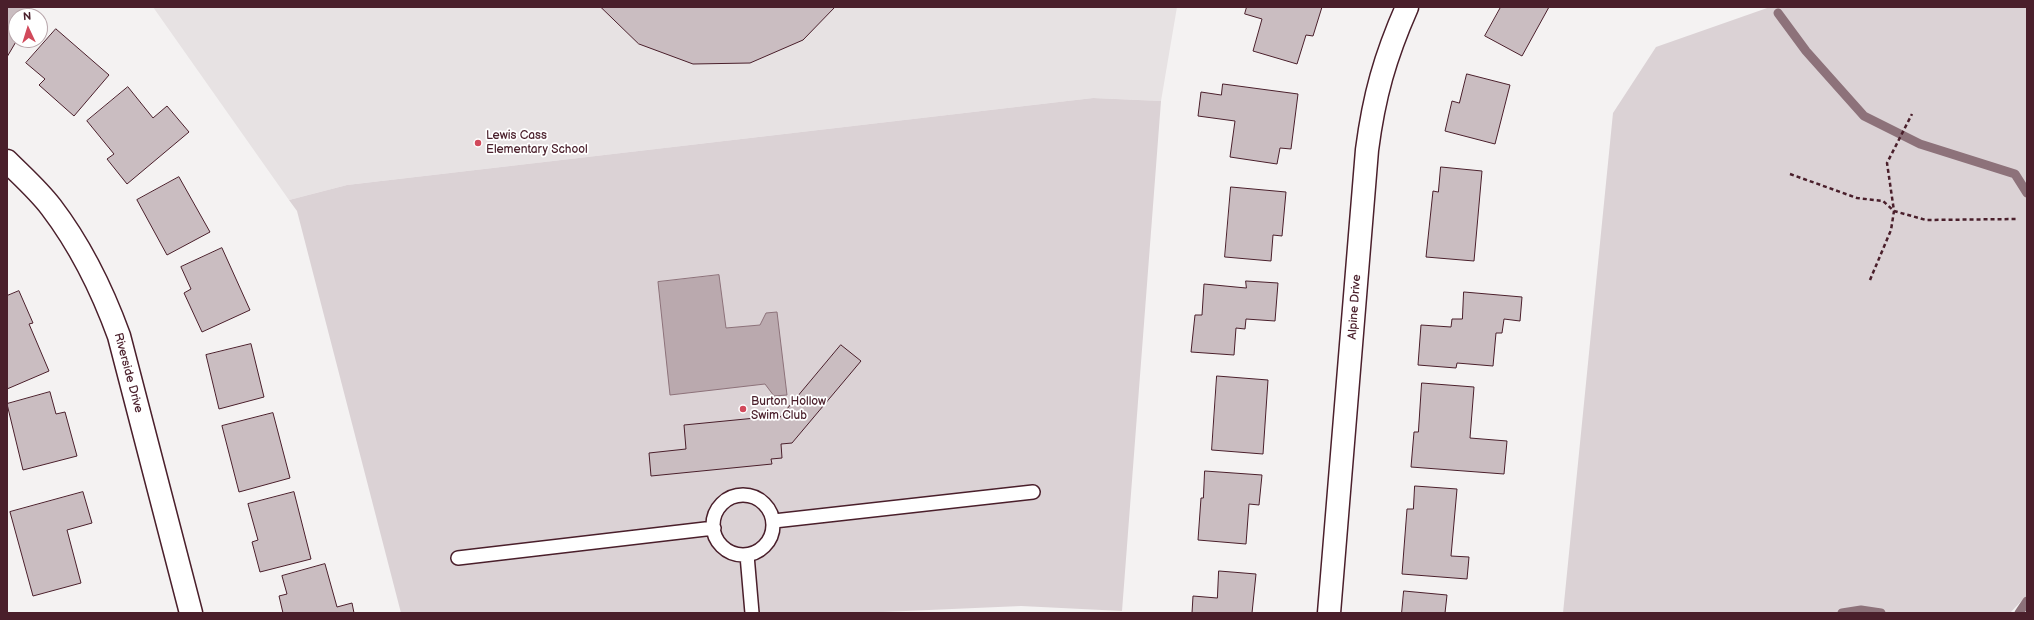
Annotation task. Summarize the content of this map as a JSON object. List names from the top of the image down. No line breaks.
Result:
{"streets":{"street":["Alpine Drive","Riverside Drive"]},"places":["Lewis Cass Elementary School","Burton Hollow Swim Club"],"north":"top"}
